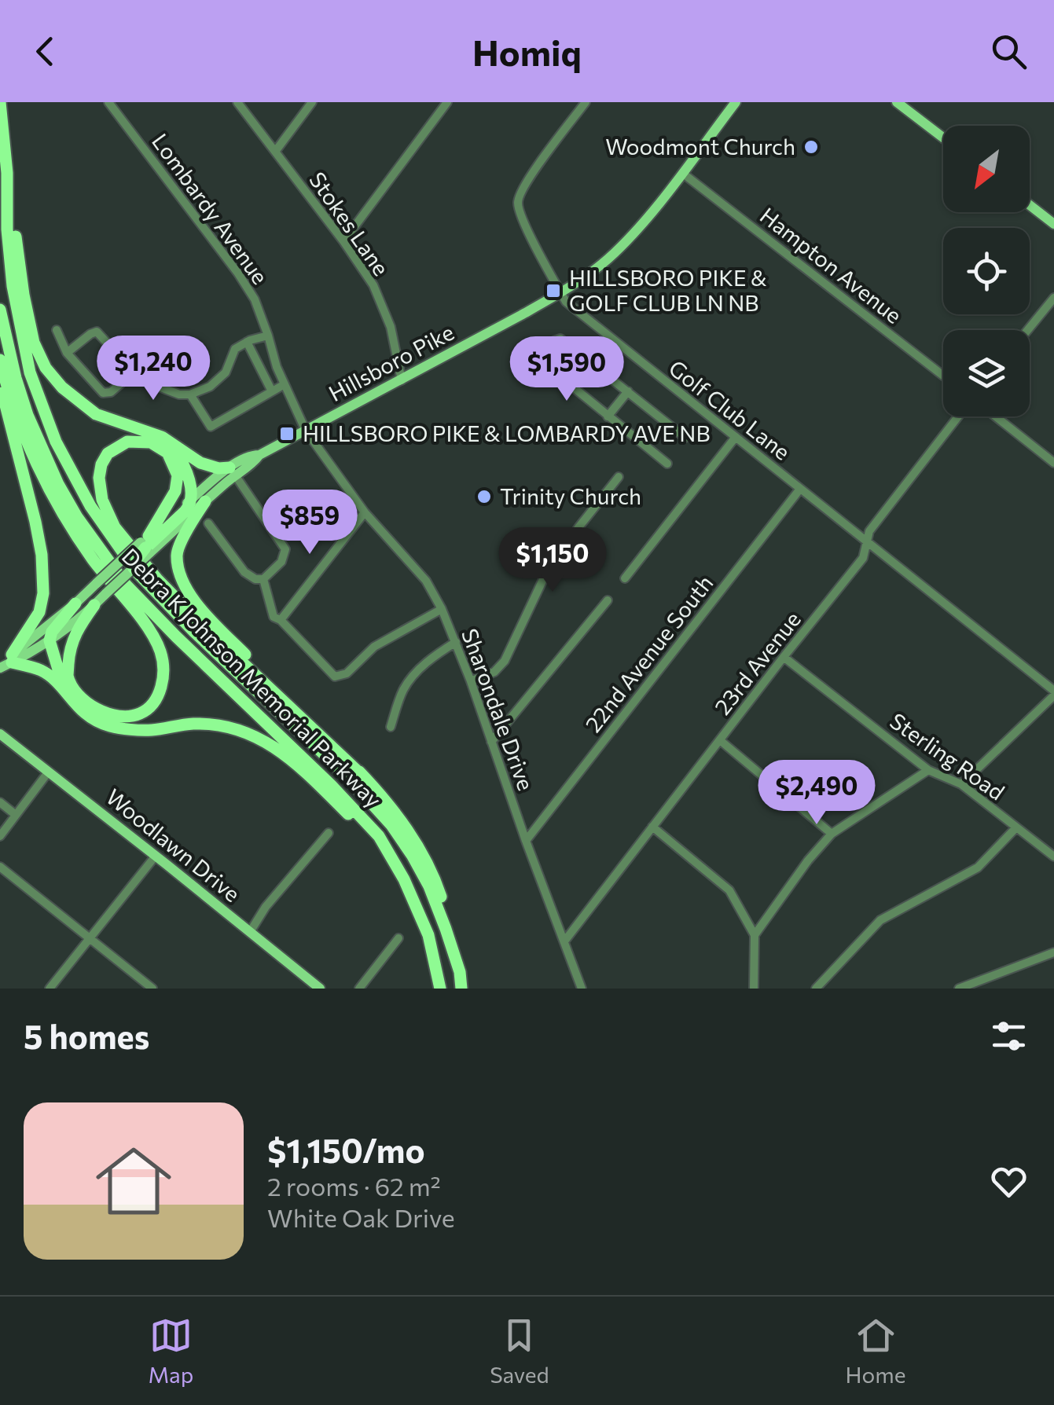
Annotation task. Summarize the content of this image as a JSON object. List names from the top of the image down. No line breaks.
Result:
{"streets":{"highway":["Debra K Johnson Memorial Parkway"],"main road":["Hillsboro Pike","Woodlawn Drive"],"street":["Lombardy Avenue","Stokes Lane","Hampton Avenue","Golf Club Lane","22nd Avenue South","23rd Avenue","Sharondale Drive","Sterling Road"]},"crossings":[["Lombardy Avenue","Hillsboro Pike"],["Lombardy Avenue","Sharondale Drive"],["Stokes Lane","Hillsboro Pike"],["Hampton Avenue","Hillsboro Pike"],["Hillsboro Pike","Golf Club Lane"],["Hillsboro Pike","Sharondale Drive"],["Golf Club Lane","22nd Avenue South"],["Golf Club Lane","23rd Avenue"],["22nd Avenue South","Sharondale Drive"],["23rd Avenue","Sharondale Drive"],["23rd Avenue","Sterling Road"]],"places":{"other":["Woodmont Church","Trinity Church"],"transit":["HILLSBORO PIKE & GOLF CLUB LN NB","HILLSBORO PIKE & LOMBARDY AVE NB"]},"north":"bottom left","page":{"header":"Homiq","price":["$1,240","$1,590","$859","$1,150","$2,490"],"heading":"5 homes","list":[{"name":"$1,150/mo","note":"2 rooms · 62 m² · White Oak Drive"}],"tabs":["Map","Saved","Home"]}}
